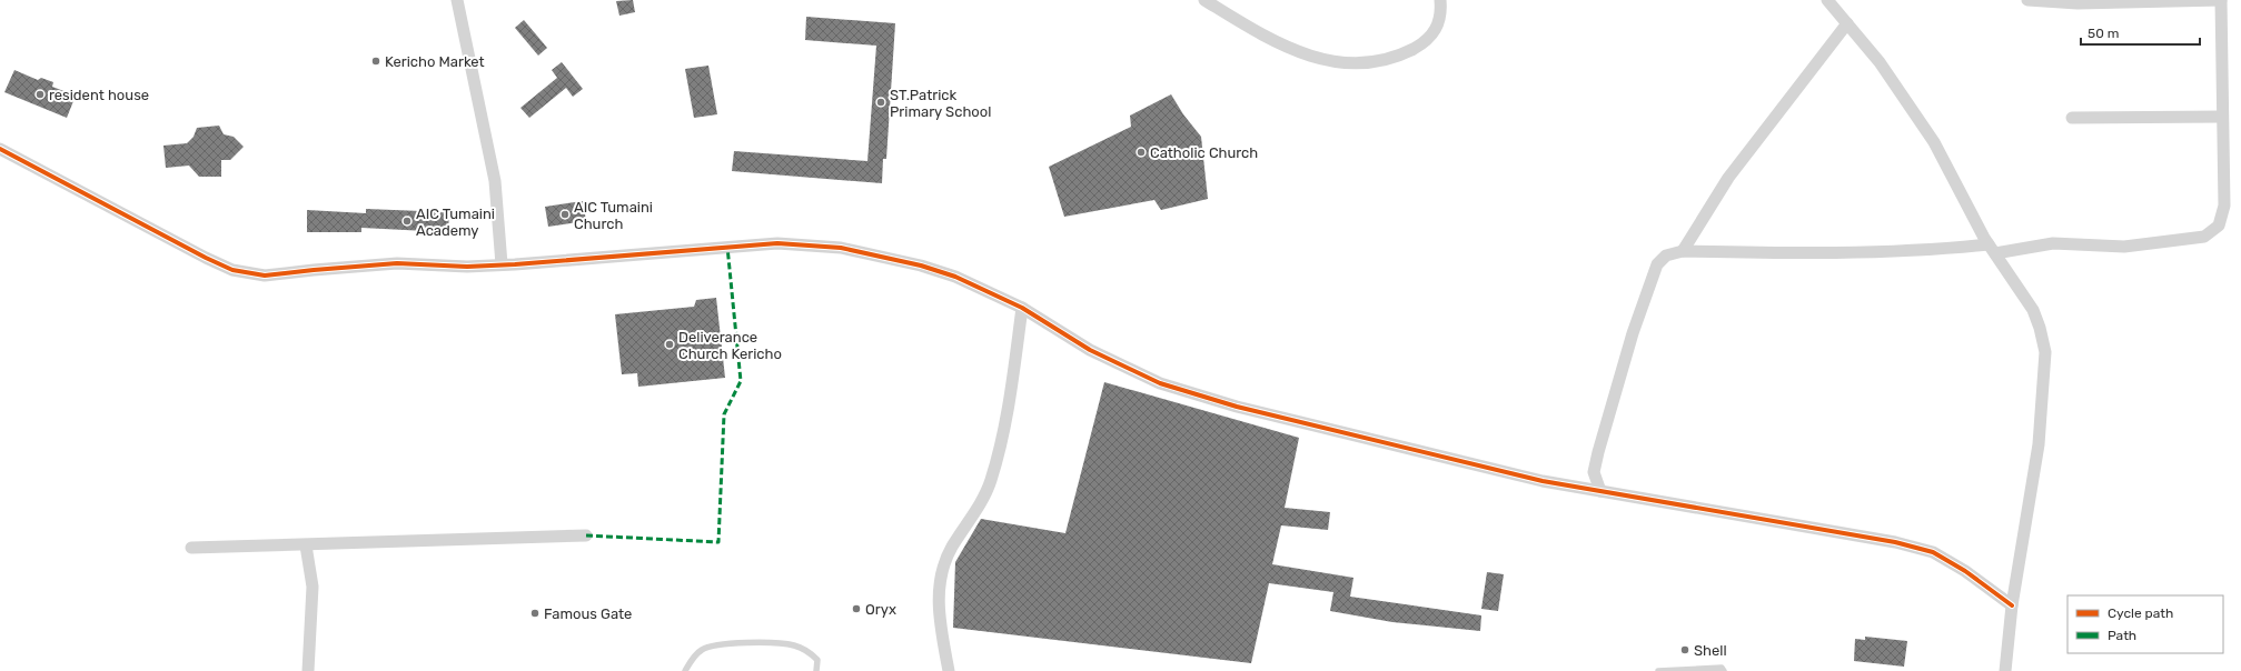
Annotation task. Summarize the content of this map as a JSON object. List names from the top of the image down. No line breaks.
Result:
{"places":["Kericho Market","resident house","ST.Patrick Primary School","Catholic Church","AIC Tumaini Church","AIC Tumaini Academy","Deliverance Church Kericho","Oryx","Famous Gate","Shell"],"legend":["Cycle path","Path"],"scale_bar":"50 m"}
